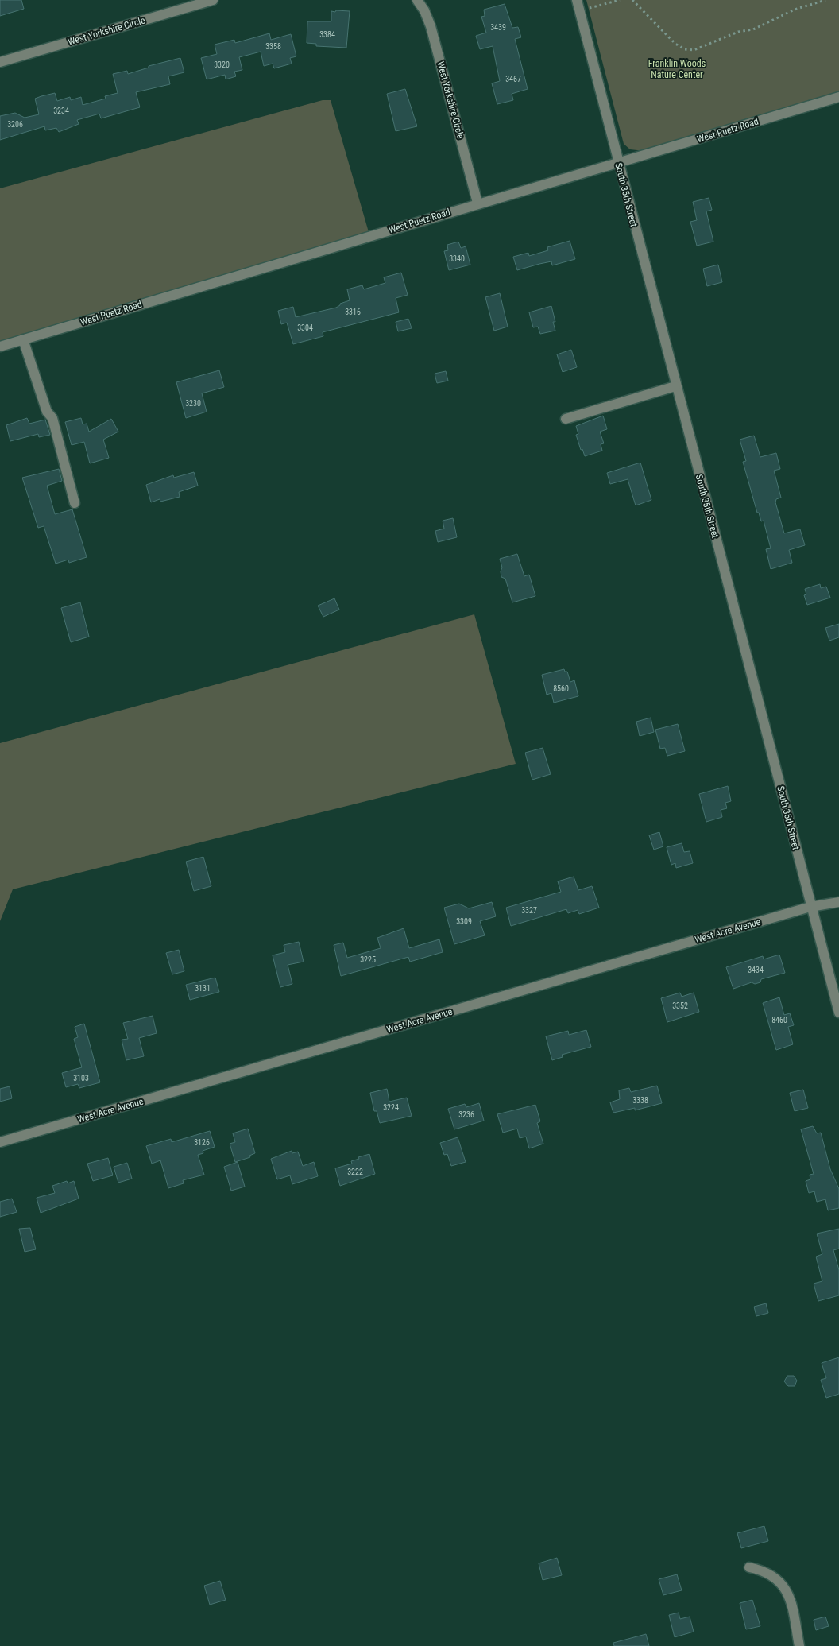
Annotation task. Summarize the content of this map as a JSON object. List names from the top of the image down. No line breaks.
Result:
{"streets":{"street":["West Yorkshire Circle","West Puetz Road","South 35th Street","West Acre Avenue"]},"crossings":[["West Yorkshire Circle","West Puetz Road"],["West Puetz Road","South 35th Street"],["South 35th Street","West Acre Avenue"]],"parks":["Franklin Woods Nature Center"],"house_numbers":["3439","3384","3358","3320","3467","3234","3206","3340","3316","3304","3230","8560","3327","3309","3225","3434","3131","3352","8460","3103","3338","3224","3236","3126","3222"]}
